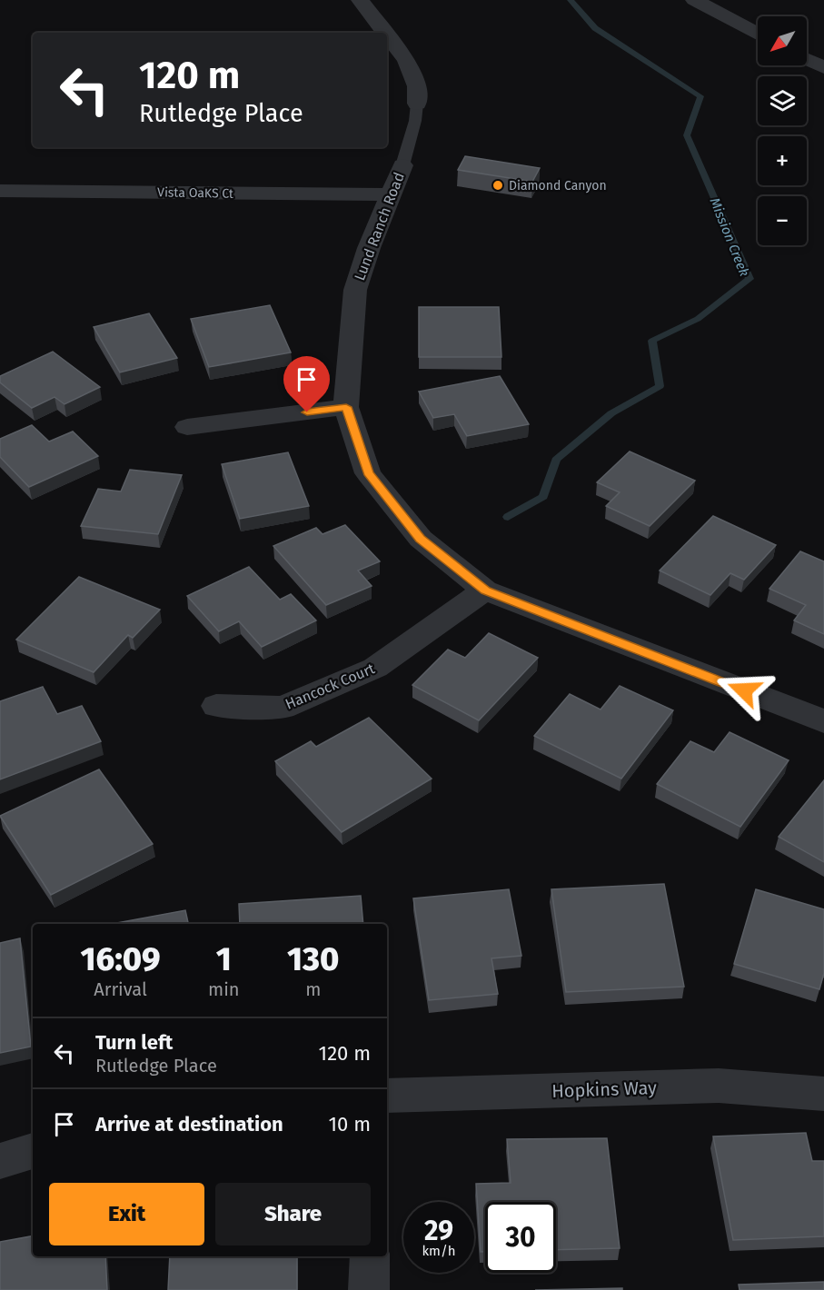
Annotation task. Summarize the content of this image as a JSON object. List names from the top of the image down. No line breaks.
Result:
{"streets":{"street":["Vista OaKS Ct","Lund Ranch Road","Hancock Court","Hopkins Way"]},"crossings":[["Vista OaKS Ct","Lund Ranch Road"],["Lund Ranch Road","Hancock Court"]],"water":["Mission Creek"],"places":["Diamond Canyon"],"north":"bottom left","page":{"map_buttons":["+","−"],"turn":["120 m","Rutledge Place"],"eta":["16:09","Arrival","1","min","130","m"],"list":[{"name":"Turn left","note":"Rutledge Place","value":"120 m"},{"name":"Arrive at destination","value":"10 m"}],"buttons":["Exit","Share"],"speed":"29 km/h","limit":"30"}}
